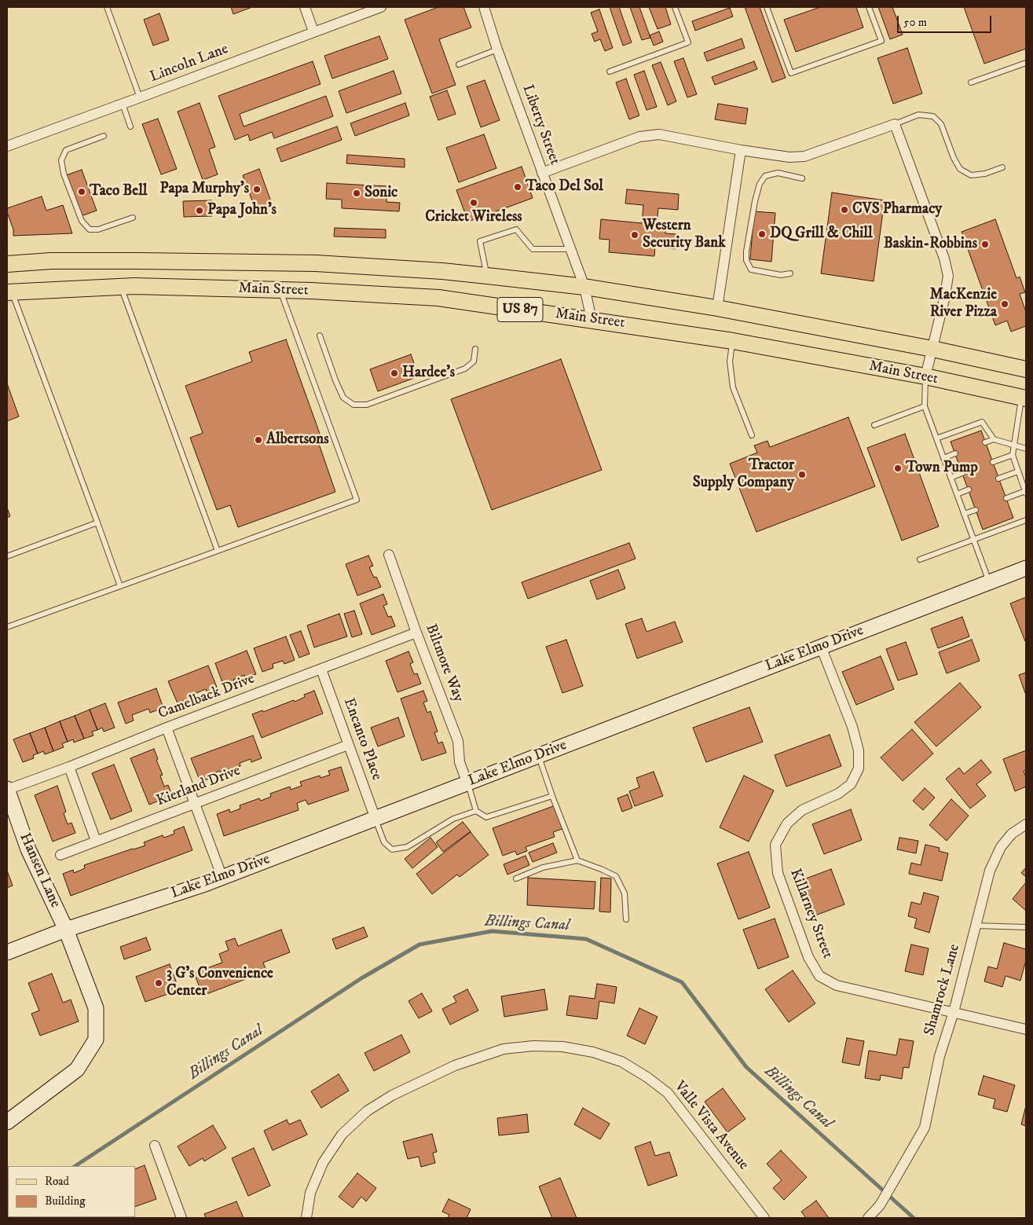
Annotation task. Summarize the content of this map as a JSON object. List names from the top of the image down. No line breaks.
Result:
{"streets":{"main road":["Main Street","US 87","Lake Elmo Drive","Hansen Lane"],"street":["Lincoln Lane","Liberty Street","Biltmore Way","Camelback Drive","Encanto Place","Kierland Drive","Killarney Street","Shamrock Lane","Valle Vista Avenue"]},"crossings":[["Liberty Street","Main Street"],["Lake Elmo Drive","Biltmore Way"],["Lake Elmo Drive","Encanto Place"],["Lake Elmo Drive","Hansen Lane"],["Lake Elmo Drive","Killarney Street"],["Biltmore Way","Camelback Drive"],["Camelback Drive","Encanto Place"],["Camelback Drive","Hansen Lane"],["Encanto Place","Kierland Drive"],["Killarney Street","Shamrock Lane"]],"water":["Billings Canal"],"places":["Taco Del Sol","Papa Murphy's","Taco Bell","Sonic","Cricket Wireless","CVS Pharmacy","Papa John's","DQ Grill & Chill","Western Security Bank","Baskin-Robbins","MacKenzie River Pizza","Hardee's","Albertsons","Town Pump","Tractor Supply Company","3 G's Convenience Center"],"legend":["Road","Building"],"scale_bar":"50 m"}
